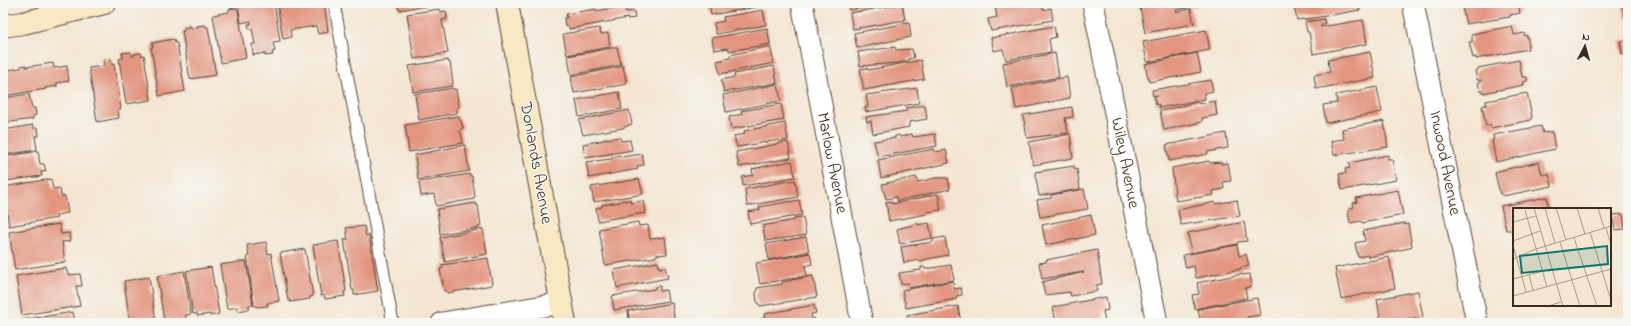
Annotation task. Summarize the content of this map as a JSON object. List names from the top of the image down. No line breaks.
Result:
{"streets":{"street":["Donlands Avenue","Marlow Avenue","Wiley Avenue","Inwood Avenue"]},"north":"top"}
